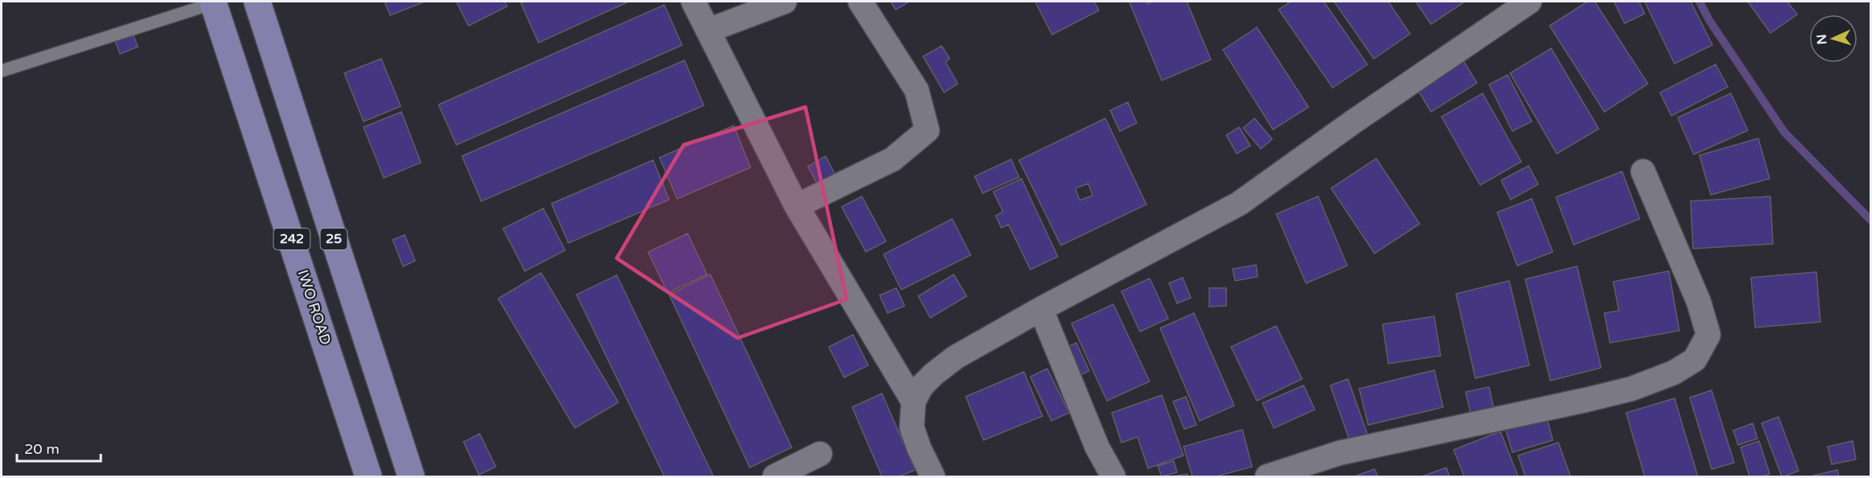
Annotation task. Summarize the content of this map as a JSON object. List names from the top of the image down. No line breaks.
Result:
{"streets":{"main road":["242","25","IWO ROAD"]},"scale_bar":"20 m","north":"left"}
